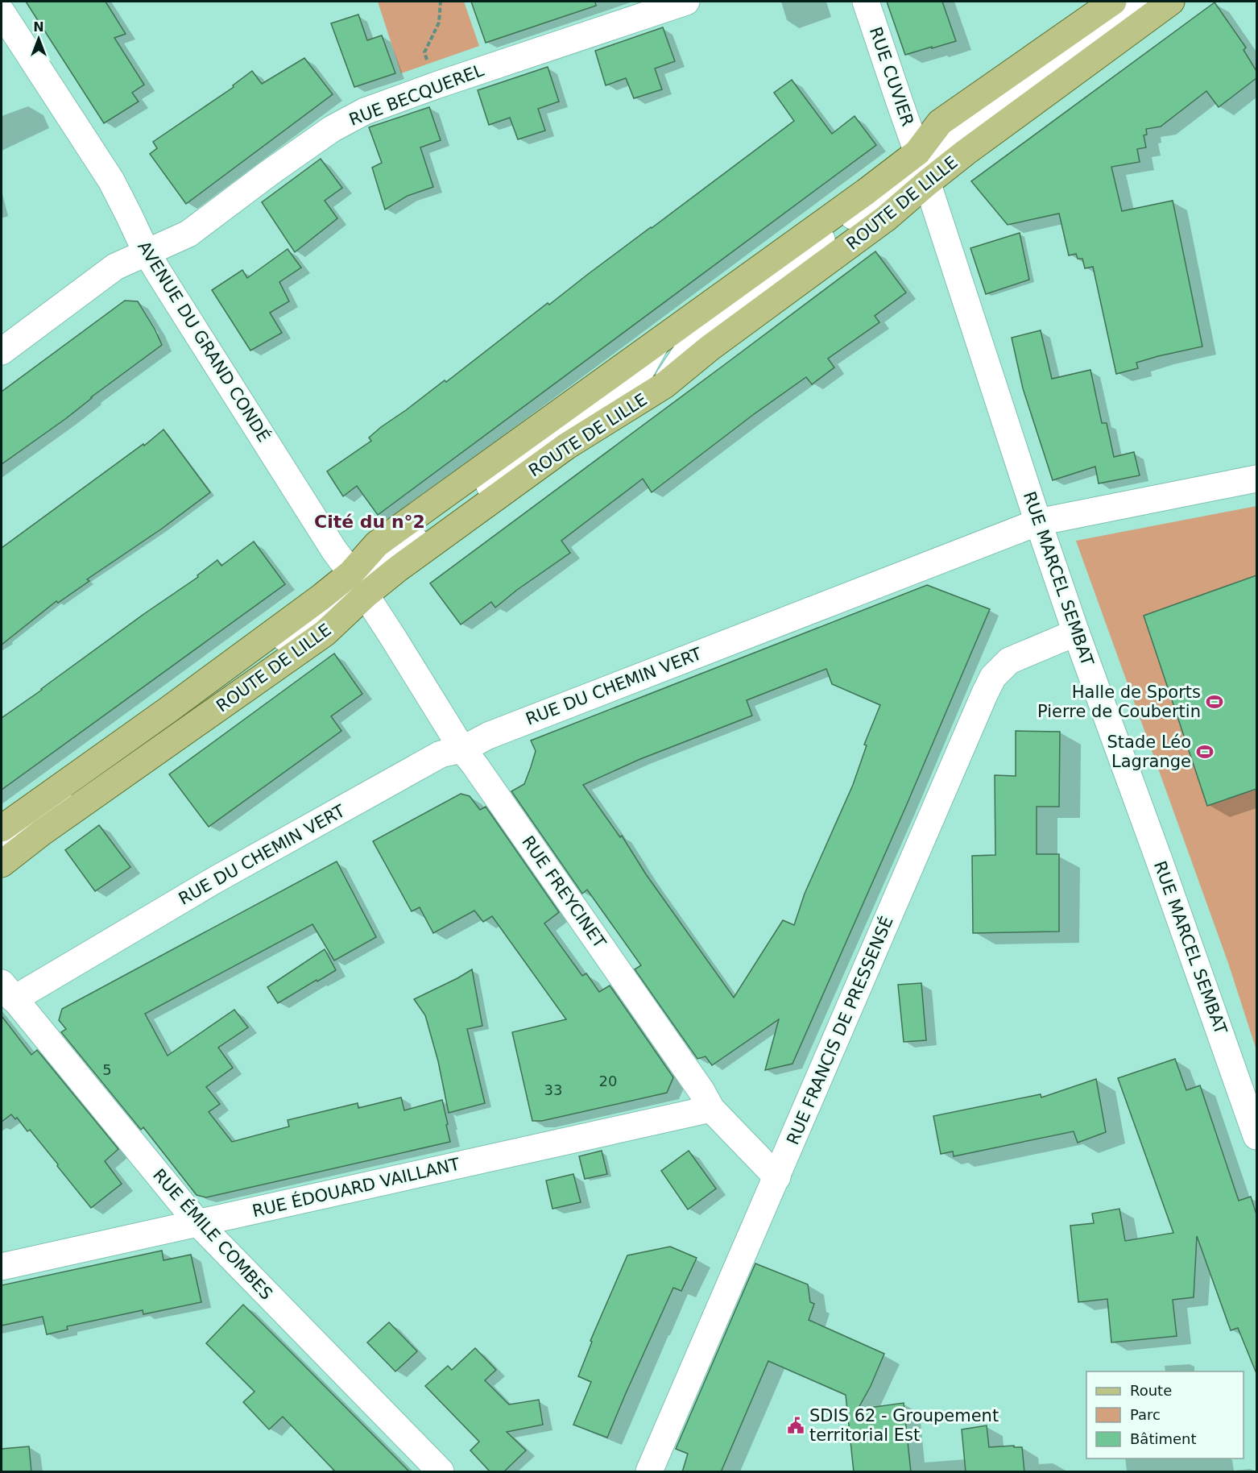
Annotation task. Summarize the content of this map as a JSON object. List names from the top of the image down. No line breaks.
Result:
{"streets":{"main road":["ROUTE DE LILLE"],"street":["RUE CUVIER","RUE BECQUEREL","AVENUE DU GRAND CONDÉ","RUE MARCEL SEMBAT","RUE DU CHEMIN VERT","RUE FREYCINET","RUE FRANCIS DE PRESSENSÉ","RUE ÉDOUARD VAILLANT","RUE ÉMILE COMBES"]},"crossings":[["RUE CUVIER","ROUTE DE LILLE"],["RUE CUVIER","RUE MARCEL SEMBAT"],["RUE BECQUEREL","AVENUE DU GRAND CONDÉ"],["ROUTE DE LILLE","AVENUE DU GRAND CONDÉ"],["ROUTE DE LILLE","RUE MARCEL SEMBAT"],["ROUTE DE LILLE","RUE FREYCINET"],["AVENUE DU GRAND CONDÉ","RUE FREYCINET"],["RUE MARCEL SEMBAT","RUE DU CHEMIN VERT"],["RUE MARCEL SEMBAT","RUE FRANCIS DE PRESSENSÉ"],["RUE DU CHEMIN VERT","RUE FREYCINET"],["RUE DU CHEMIN VERT","RUE ÉMILE COMBES"],["RUE FREYCINET","RUE FRANCIS DE PRESSENSÉ"],["RUE FREYCINET","RUE ÉDOUARD VAILLANT"],["RUE ÉDOUARD VAILLANT","RUE ÉMILE COMBES"]],"districts":["Cité du n°2"],"places":{"sports":["Halle de Sports Pierre de Coubertin","Stade Léo Lagrange"],"public building":["SDIS 62 - Groupement territorial Est"]},"house_numbers":["5","20","33"],"legend":["Route","Parc","Bâtiment"],"north":"top"}
